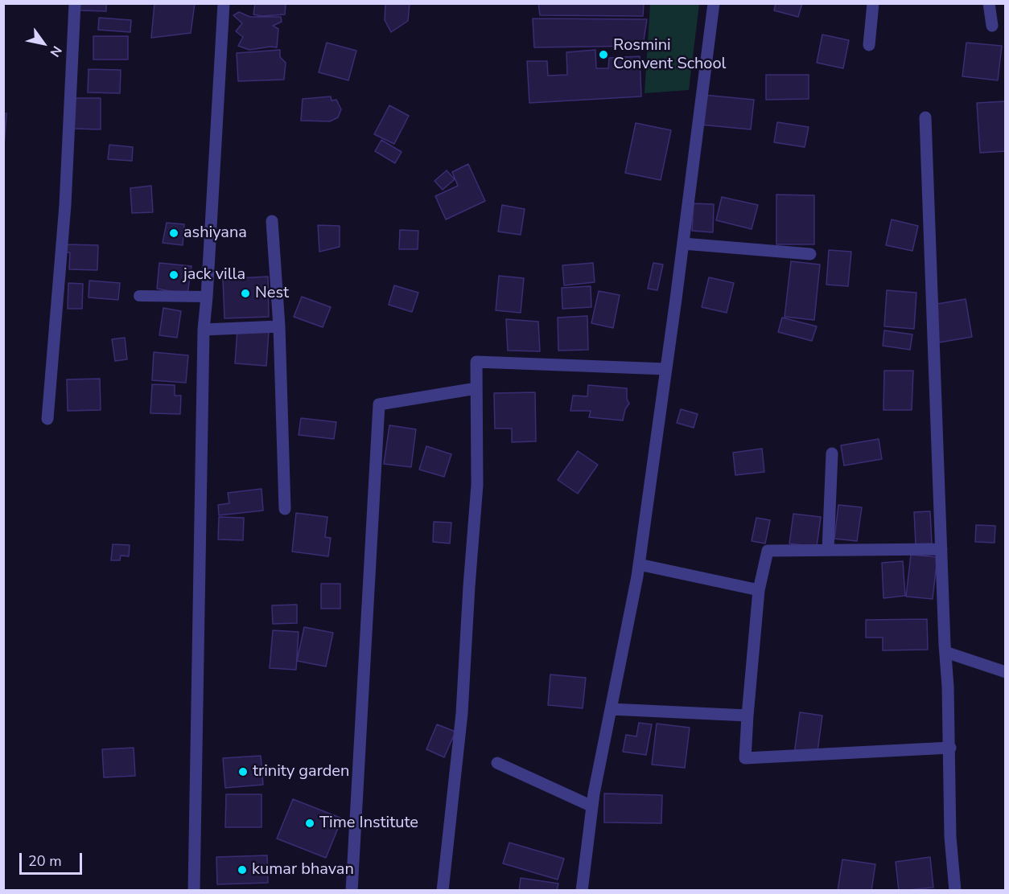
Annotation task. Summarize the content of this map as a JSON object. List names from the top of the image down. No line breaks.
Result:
{"places":["Rosmini Convent School","ashiyana","jack villa","Nest","trinity garden","Time Institute","kumar bhavan"],"scale_bar":"20 m","north":"bottom right"}
